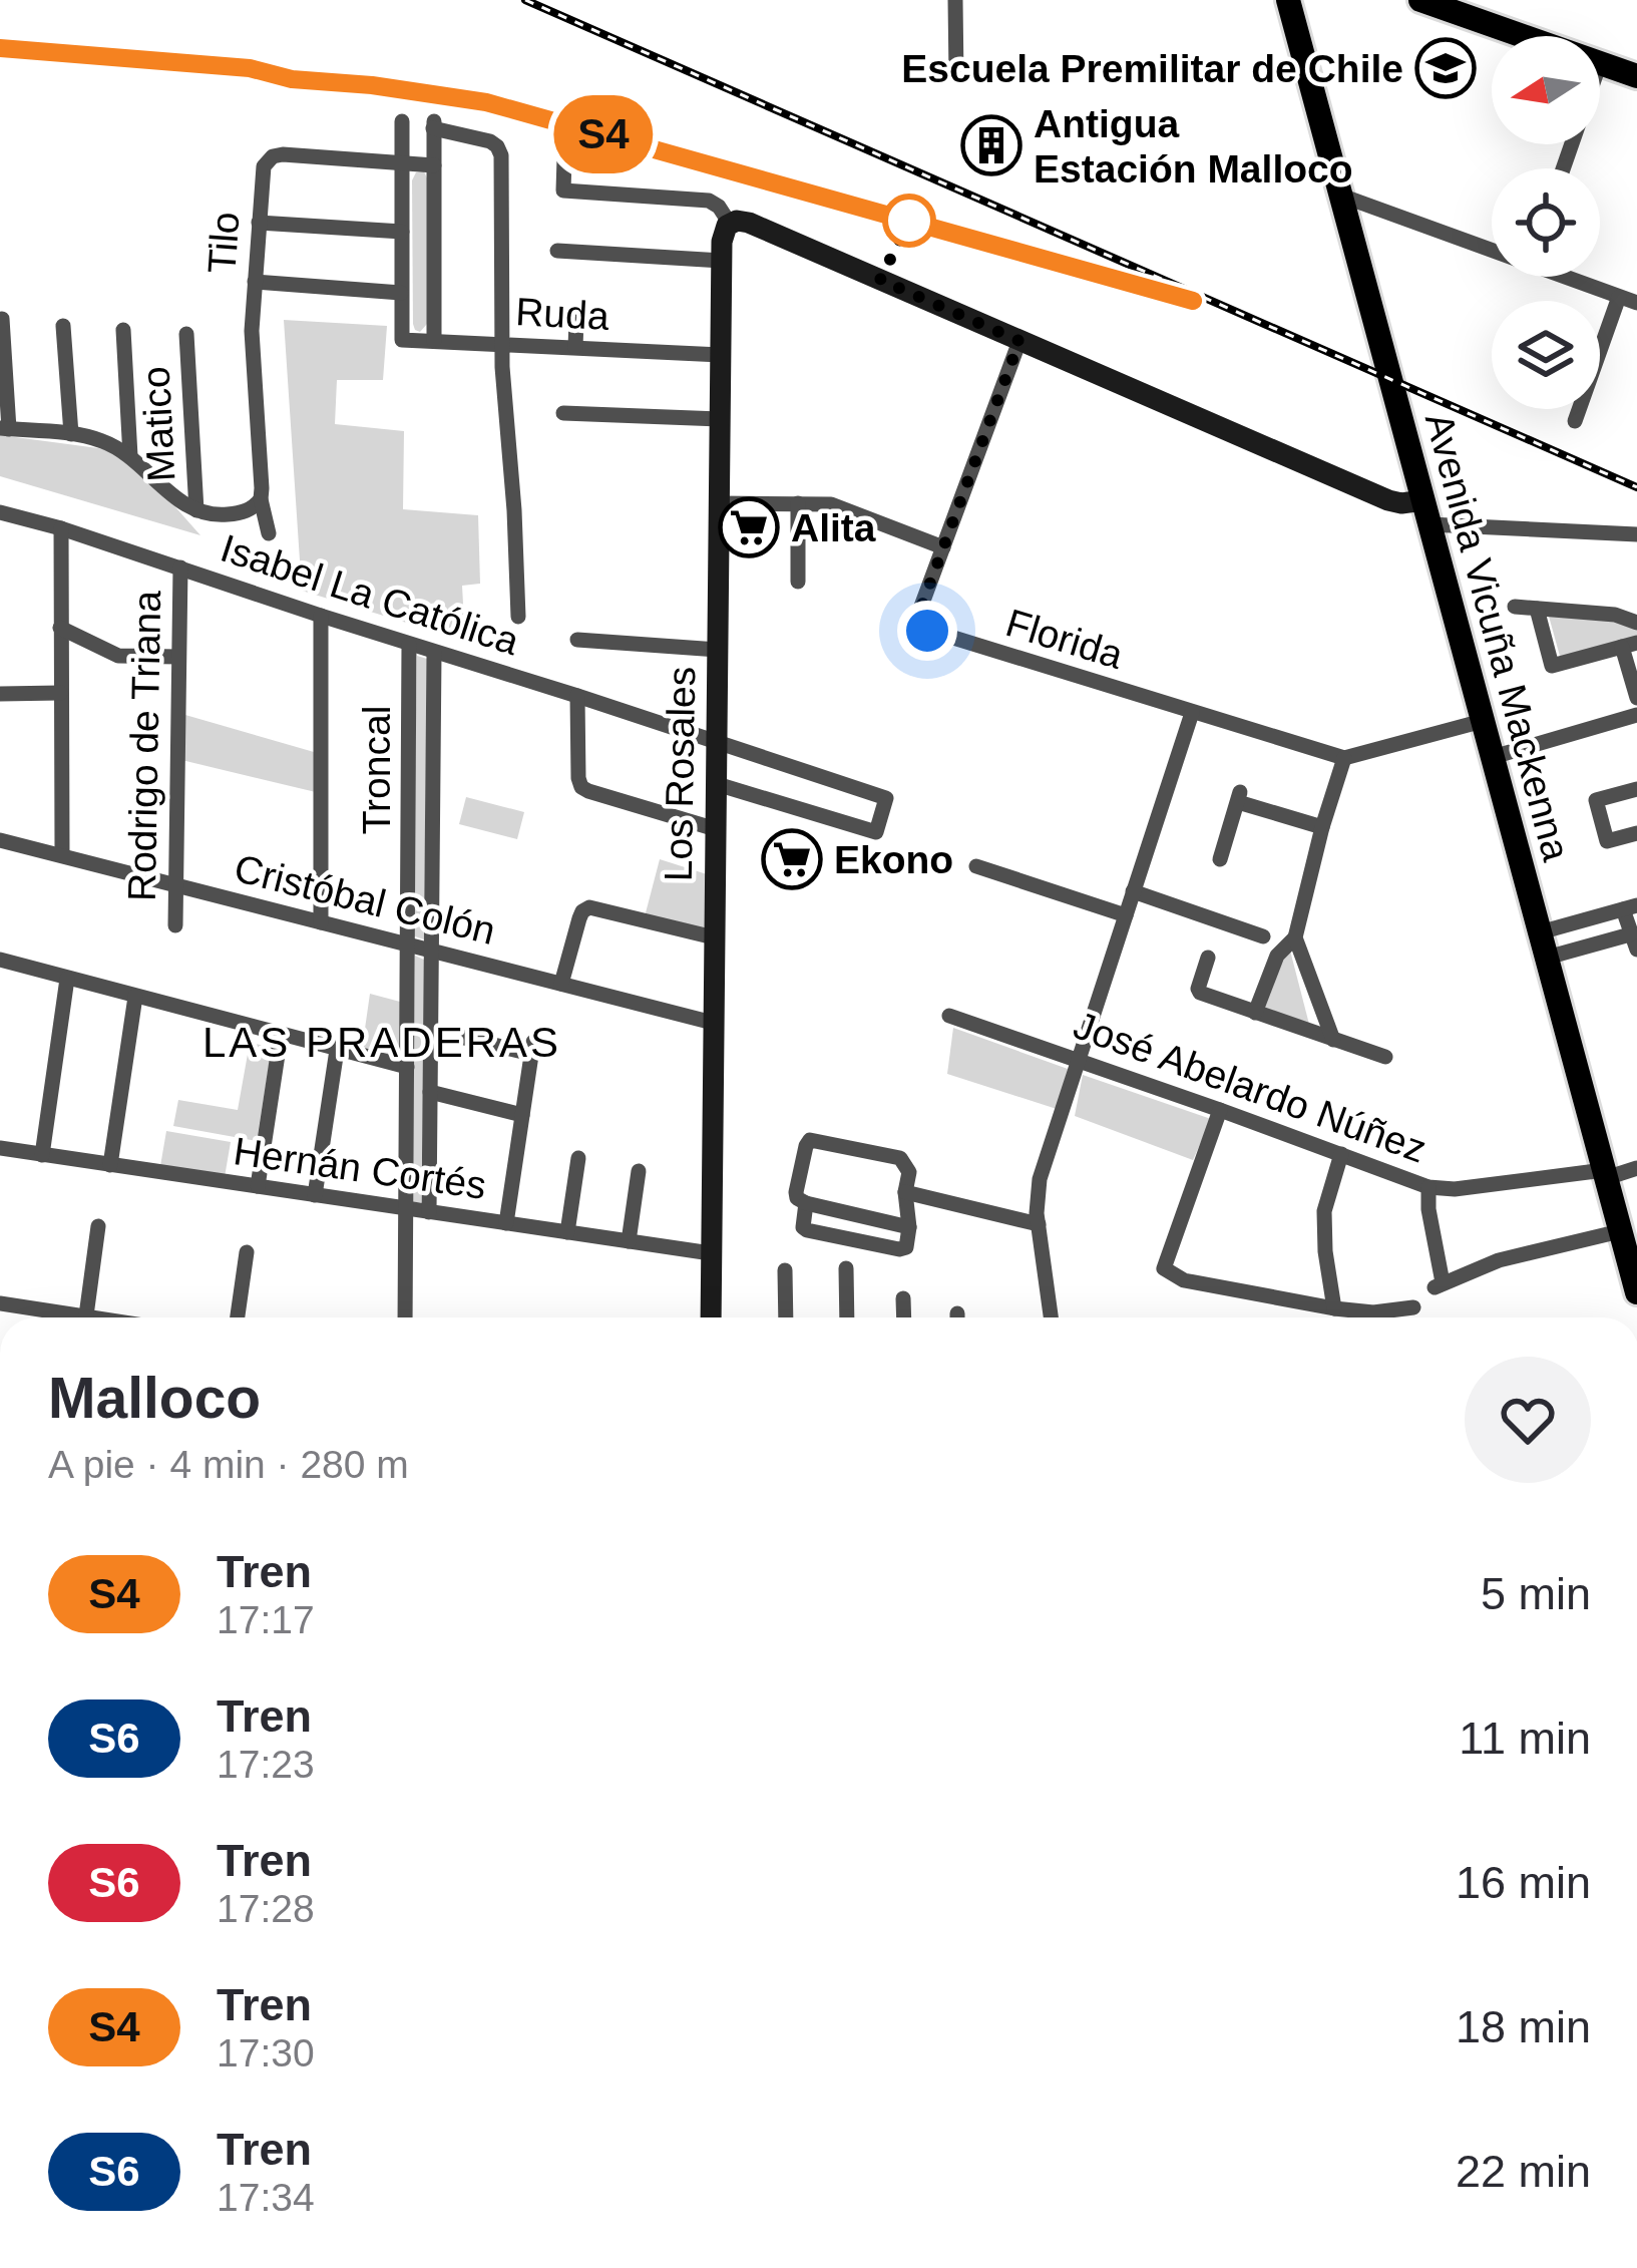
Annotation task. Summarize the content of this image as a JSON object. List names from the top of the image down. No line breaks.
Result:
{"streets":{"main road":["Avenida Vicuña Mackenna"],"street":["Tilo","Ruda","Matico","Isabel La Católica","Florida","Rodrigo de Triana","Troncal","Los Rosales","Cristóbal Colón","José Abelardo Núñez","Hernán Cortés"]},"crossings":[["Ruda","Los Rosales"],["Isabel La Católica","Rodrigo de Triana"],["Isabel La Católica","Troncal"],["Isabel La Católica","Los Rosales"],["Avenida Vicuña Mackenna","José Abelardo Núñez"],["Rodrigo de Triana","Cristóbal Colón"],["Troncal","Cristóbal Colón"],["Troncal","Hernán Cortés"],["Los Rosales","Cristóbal Colón"],["Los Rosales","Hernán Cortés"]],"districts":["LAS PRADERAS"],"places":{"school or university":["Escuela Premilitar de Chile"],"building":["Antigua Estación Malloco"],"supermarket":["Alita","Ekono"]},"north":"left","page":{"on_map":"S4","heading":["Malloco","A pie · 4 min · 280 m"],"list":[{"mark":"S4","name":"Tren","note":"17:17","value":"5 min"},{"mark":"S6","name":"Tren","note":"17:23","value":"11 min"},{"mark":"S6","name":"Tren","note":"17:28","value":"16 min"},{"mark":"S4","name":"Tren","note":"17:30","value":"18 min"},{"mark":"S6","name":"Tren","note":"17:34","value":"22 min"}]}}
